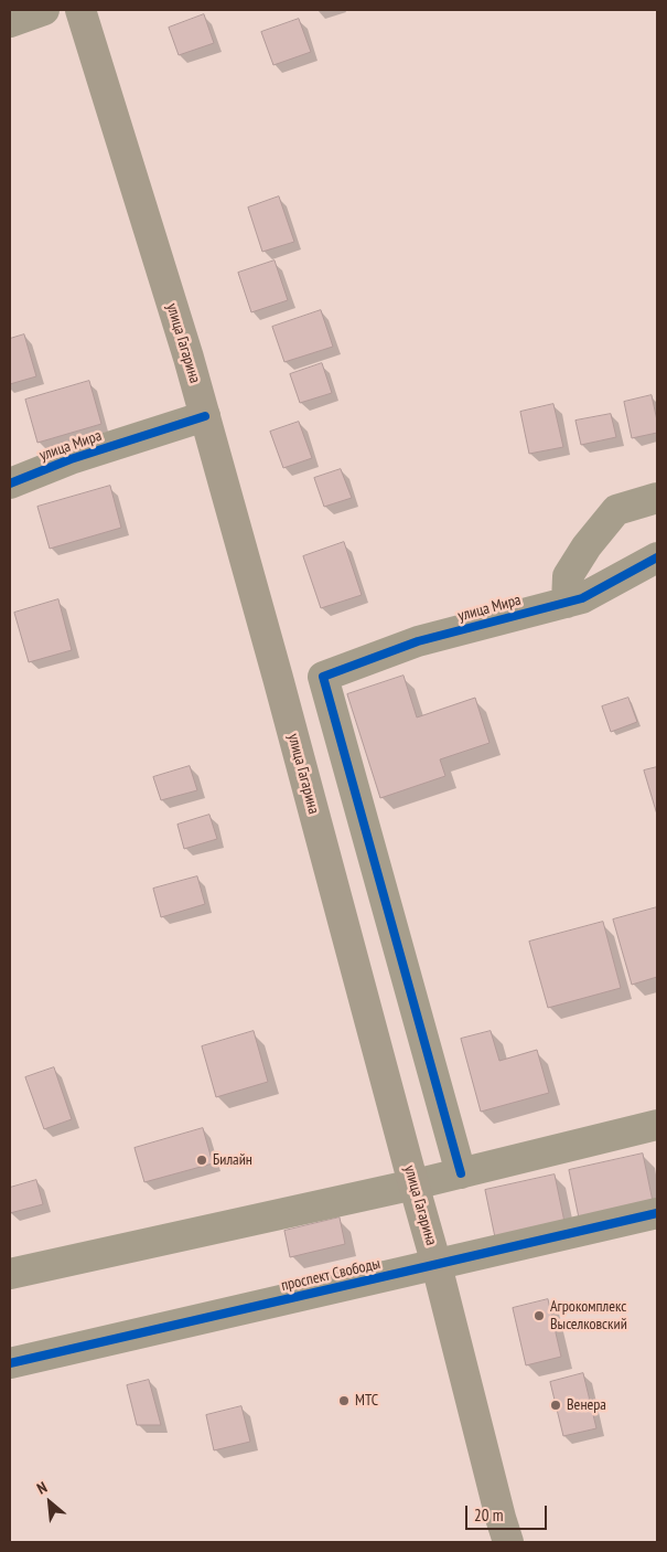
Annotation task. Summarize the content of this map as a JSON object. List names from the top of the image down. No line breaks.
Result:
{"streets":{"main road":["улица Гагарина"],"street":["улица Мира","проспект Свободы"]},"crossings":[["улица Гагарина","улица Мира"],["улица Гагарина","проспект Свободы"]],"places":["Билайн","Агрокомплекс Выселковский","МТС","Венера"],"scale_bar":"20 m","north":"top left"}
